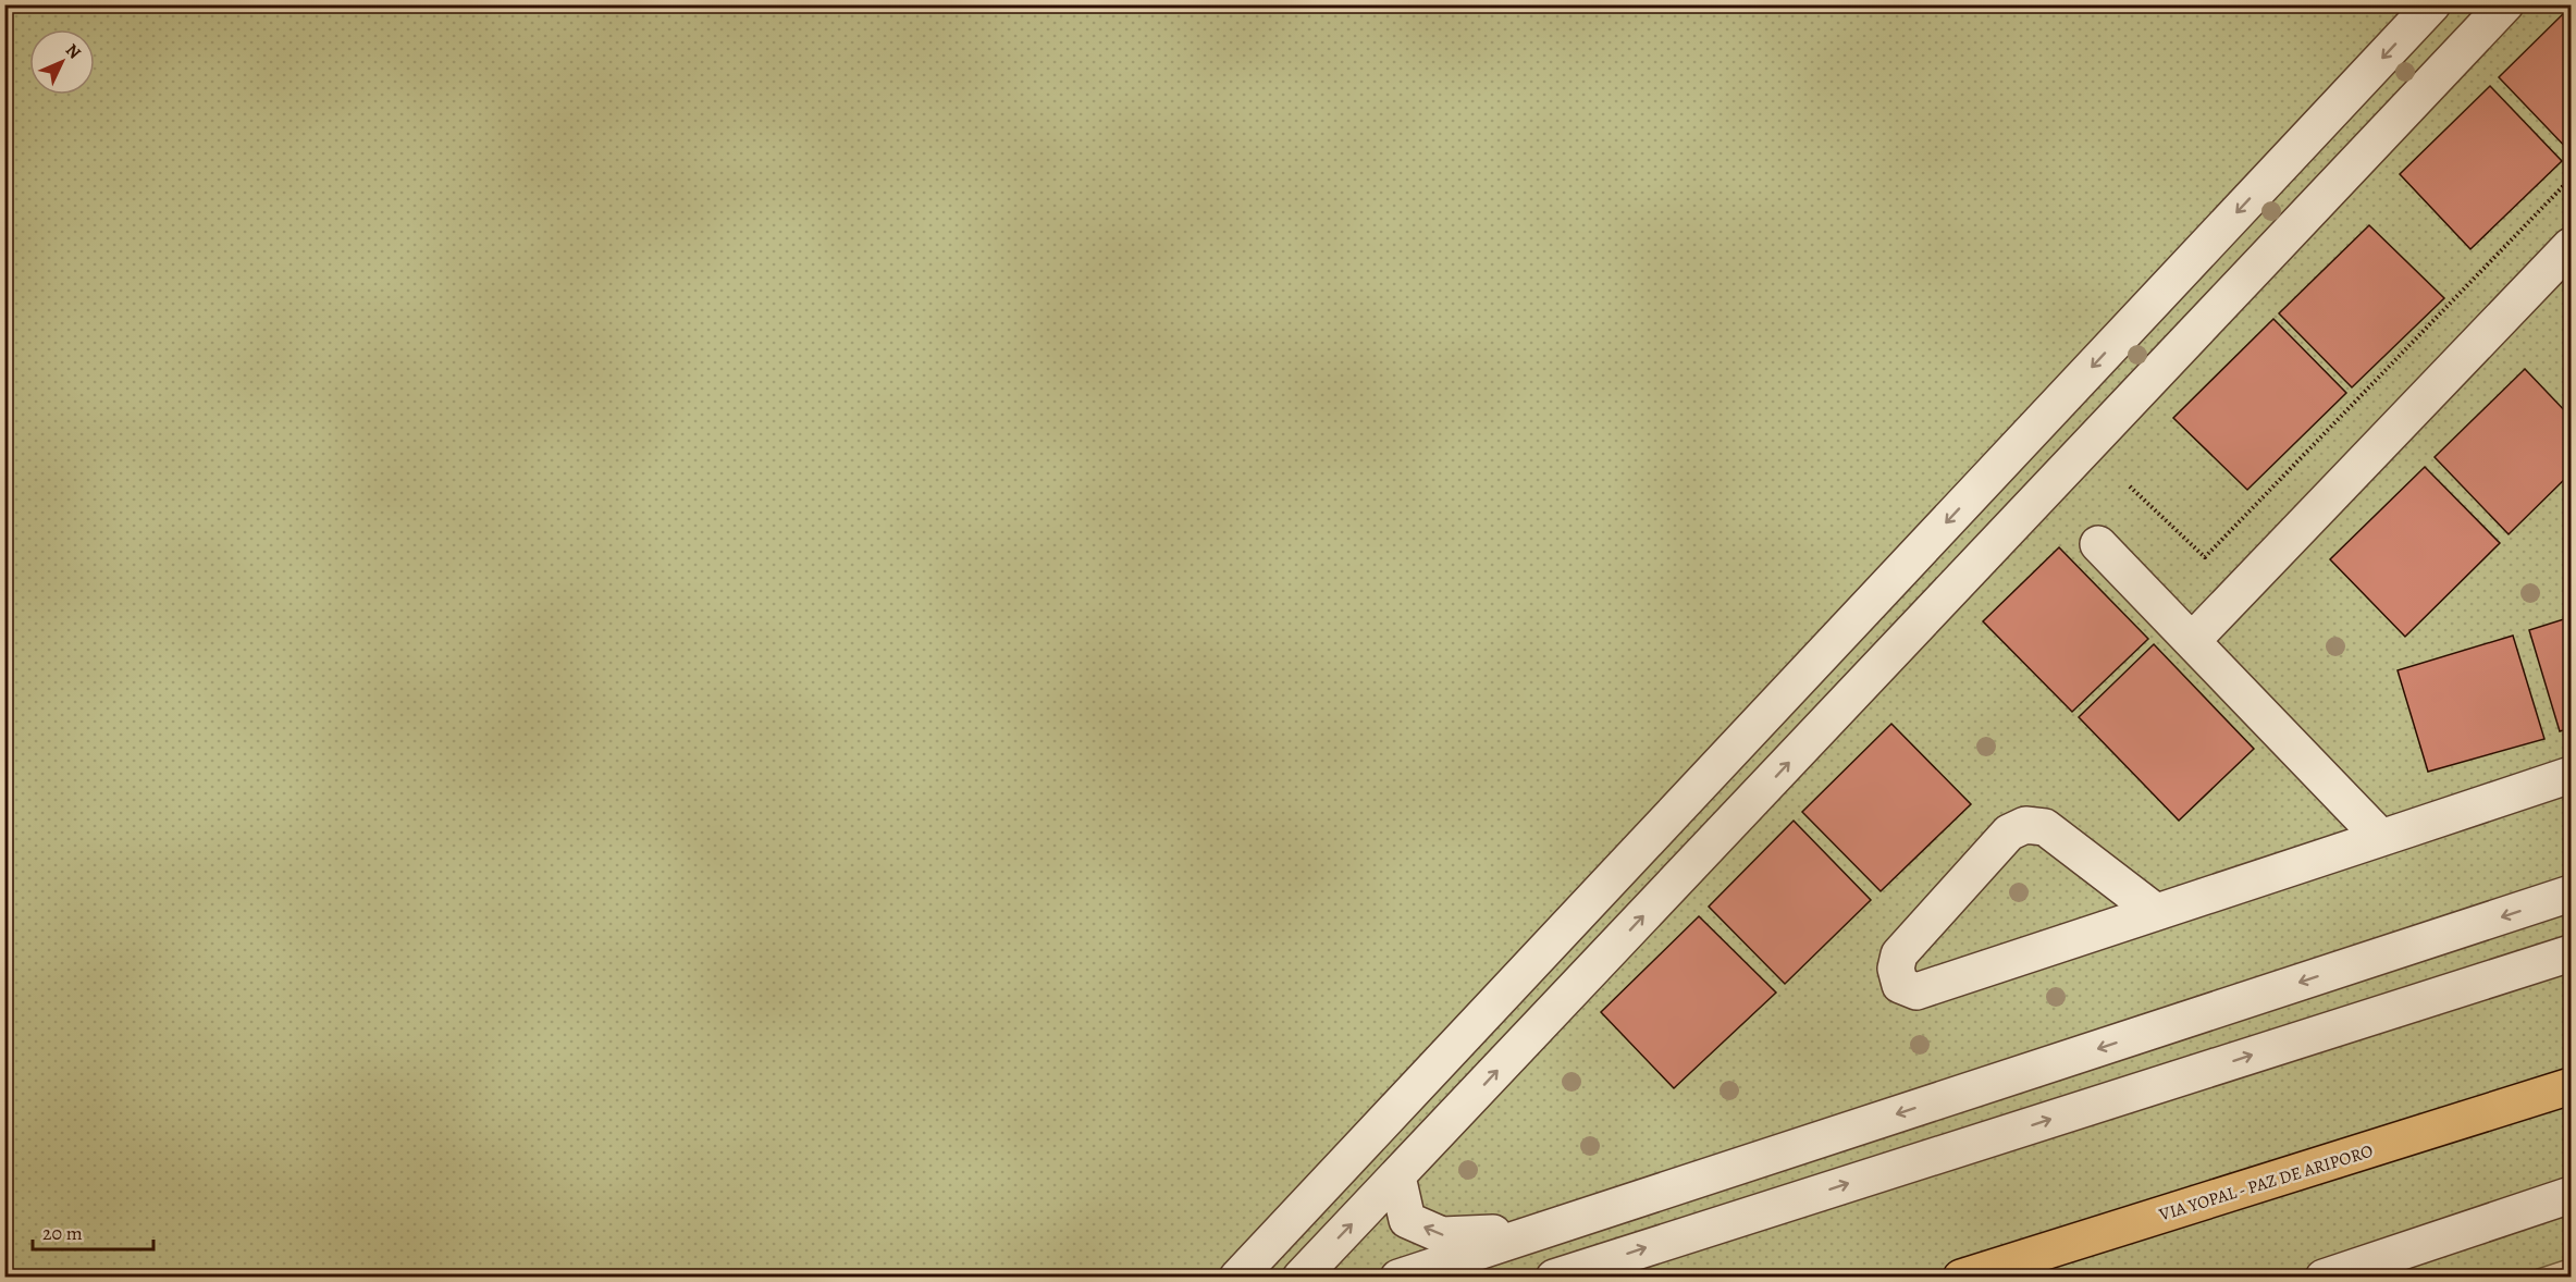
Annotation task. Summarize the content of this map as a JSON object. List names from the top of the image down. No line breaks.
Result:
{"streets":{"main road":["VIA YOPAL - PAZ DE ARIPORO"]},"scale_bar":"20 m","north":"top right"}
